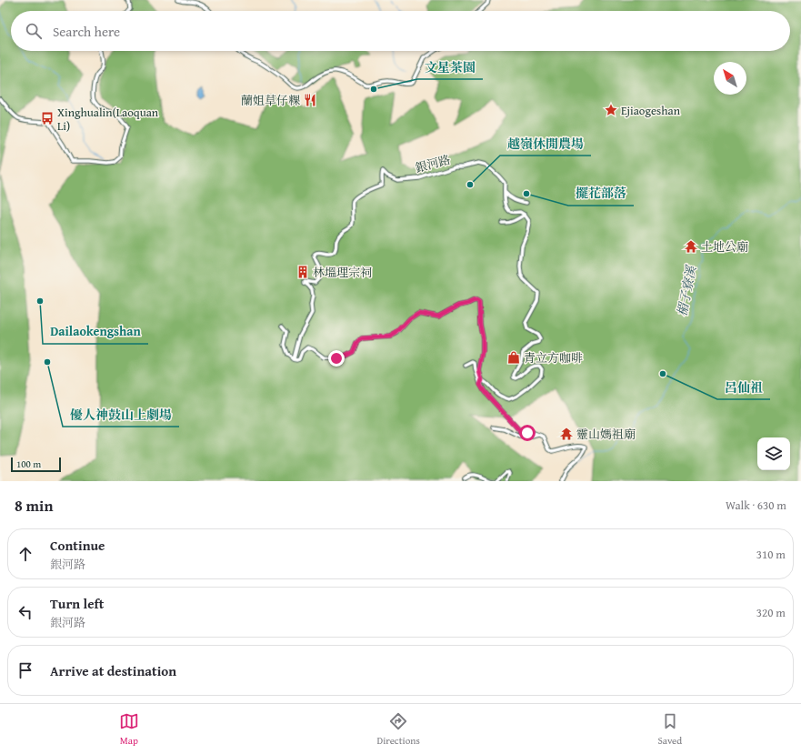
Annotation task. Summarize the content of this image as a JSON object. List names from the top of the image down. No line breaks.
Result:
{"streets":{"street":["銀河路"]},"water":["楣子寮溪"],"places":{"other":["文星茶園","越嶺休閒農場","擺花部落","Dailaokengshan","優人神鼓山上劇場","呂仙祖"],"restaurant":["蘭姐草仔粿"],"place":["Ejiaogeshan"],"bus stop":["Xinghualin(Laoquan Li)"],"temple":["土地公廟","靈山媽祖廟"],"building":["林塭理宗祠"],"shop":["青立方咖啡"]},"scale_bar":"100 m","north":"top left","page":{"search":"Search here","scale":"100 m","heading":["8 min","Walk · 630 m"],"list":[["Continue","銀河路","310 m"],["Turn left","銀河路","320 m"],"Arrive at destination"],"nav":["Map","Directions","Saved"]}}
